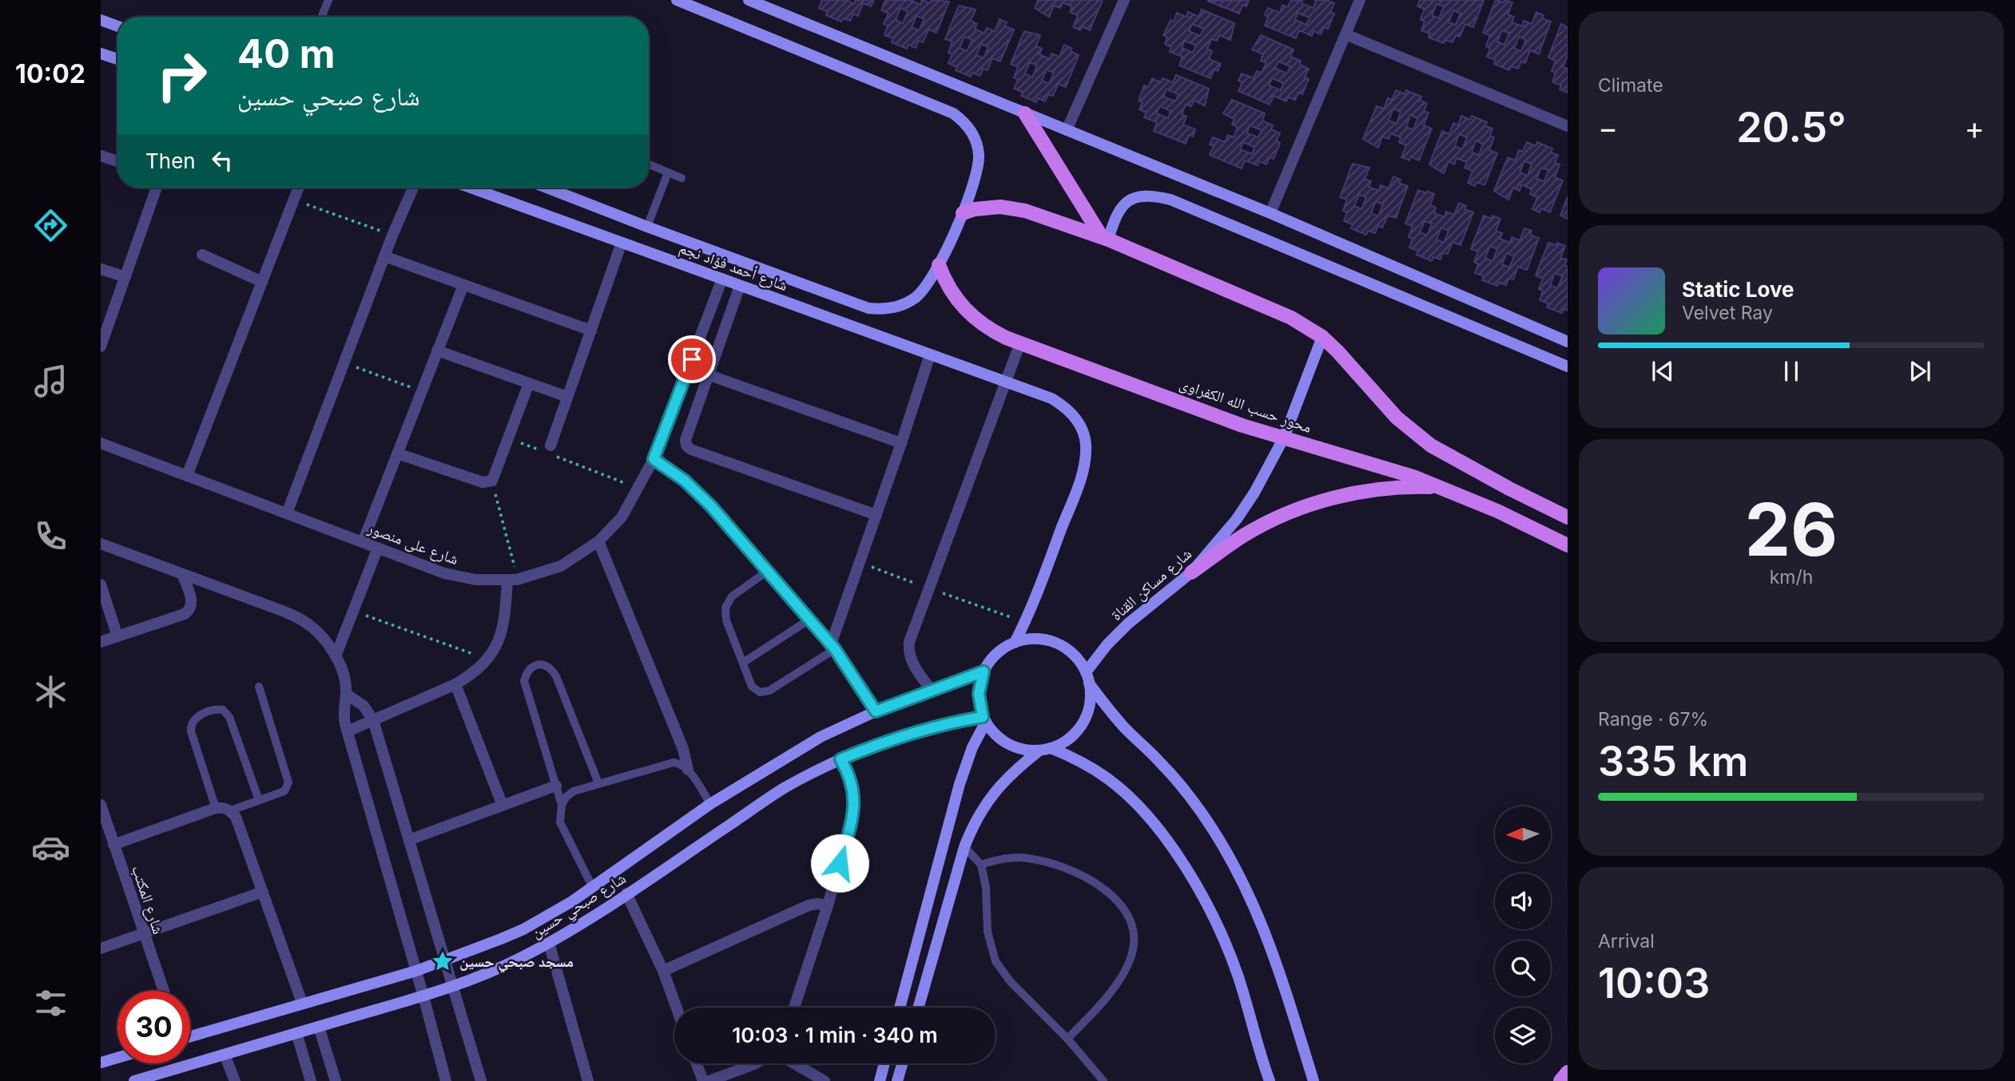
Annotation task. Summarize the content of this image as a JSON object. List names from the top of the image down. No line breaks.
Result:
{"streets":{"main road":["محور حسب الله الكفراوى"],"street":["شارع أحمد فؤاد نجم","شارع على منصور","شارع مساكن القناة","شارع المكتب","شارع صبحي حسين"]},"crossings":[["شارع أحمد فؤاد نجم","محور حسب الله الكفراوى"],["شارع أحمد فؤاد نجم","شارع على منصور"],["محور حسب الله الكفراوى","شارع مساكن القناة"],["شارع مساكن القناة","شارع صبحي حسين"]],"places":{"place":["مسجد صبحي حسين"]},"north":"left","page":{"tabs":"10:02","tile":["Climate",["26","km/h"],["Range · 67%","335 km"],["Arrival","10:03"]],"turn":["40 m","شارع صبحي حسين"],"heat":["−","20.5°","+"],"then":"Then","song":["Static Love","Velvet Ray"],"limit":"30","trip":"10:03 · 1 min · 340 m"}}
